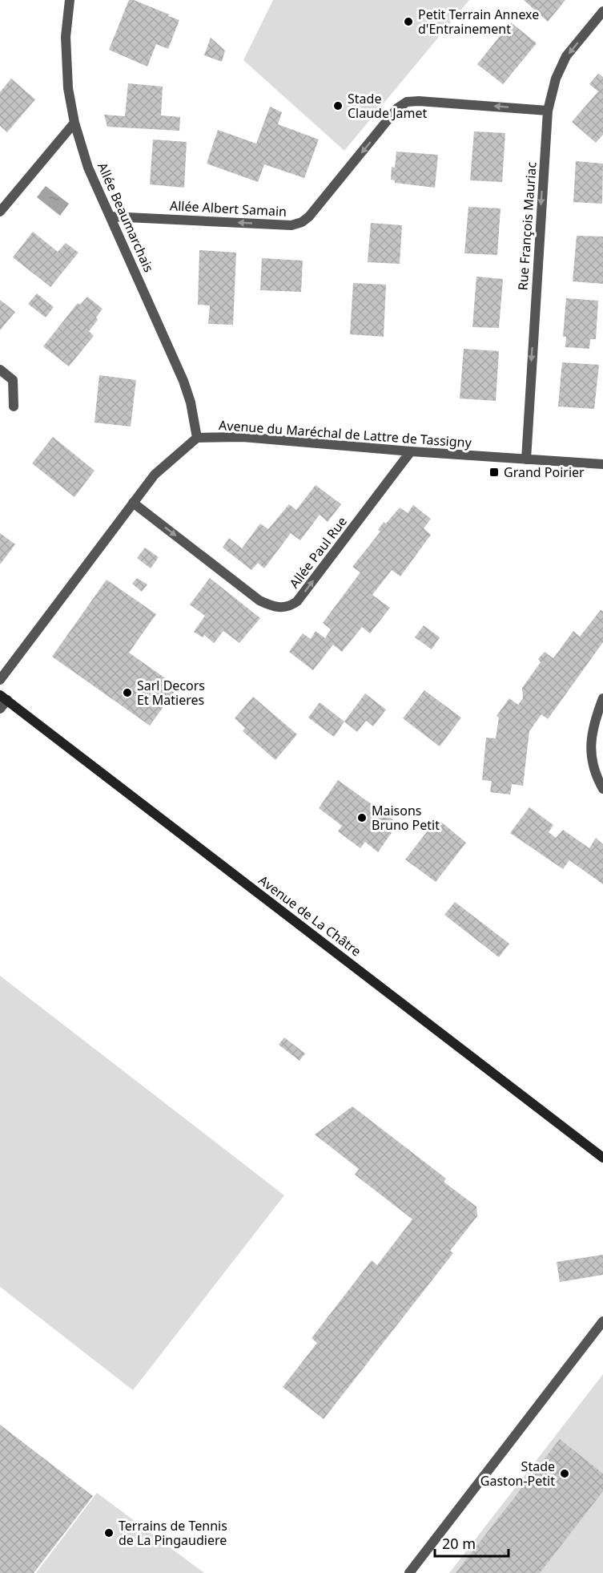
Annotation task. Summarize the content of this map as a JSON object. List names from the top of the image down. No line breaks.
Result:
{"streets":{"main road":["Avenue de La Châtre"],"street":["Allée Albert Samain","Allée Beaumarchais","Rue François Mauriac","Avenue du Maréchal de Lattre de Tassigny","Allée Paul Rue"]},"crossings":[["Allée Albert Samain","Allée Beaumarchais"],["Allée Albert Samain","Rue François Mauriac"],["Allée Beaumarchais","Avenue du Maréchal de Lattre de Tassigny"],["Rue François Mauriac","Avenue du Maréchal de Lattre de Tassigny"],["Avenue du Maréchal de Lattre de Tassigny","Allée Paul Rue"]],"one_way":["Allée Albert Samain","Rue François Mauriac"],"places":{"other":["Petit Terrain Annexe d'Entrainement","Stade Claude Jamet","Sarl Decors Et Matieres","Maisons Bruno Petit","Stade Gaston-Petit","Terrains de Tennis de La Pingaudiere"],"transit":["Grand Poirier"]},"scale_bar":"20 m"}
